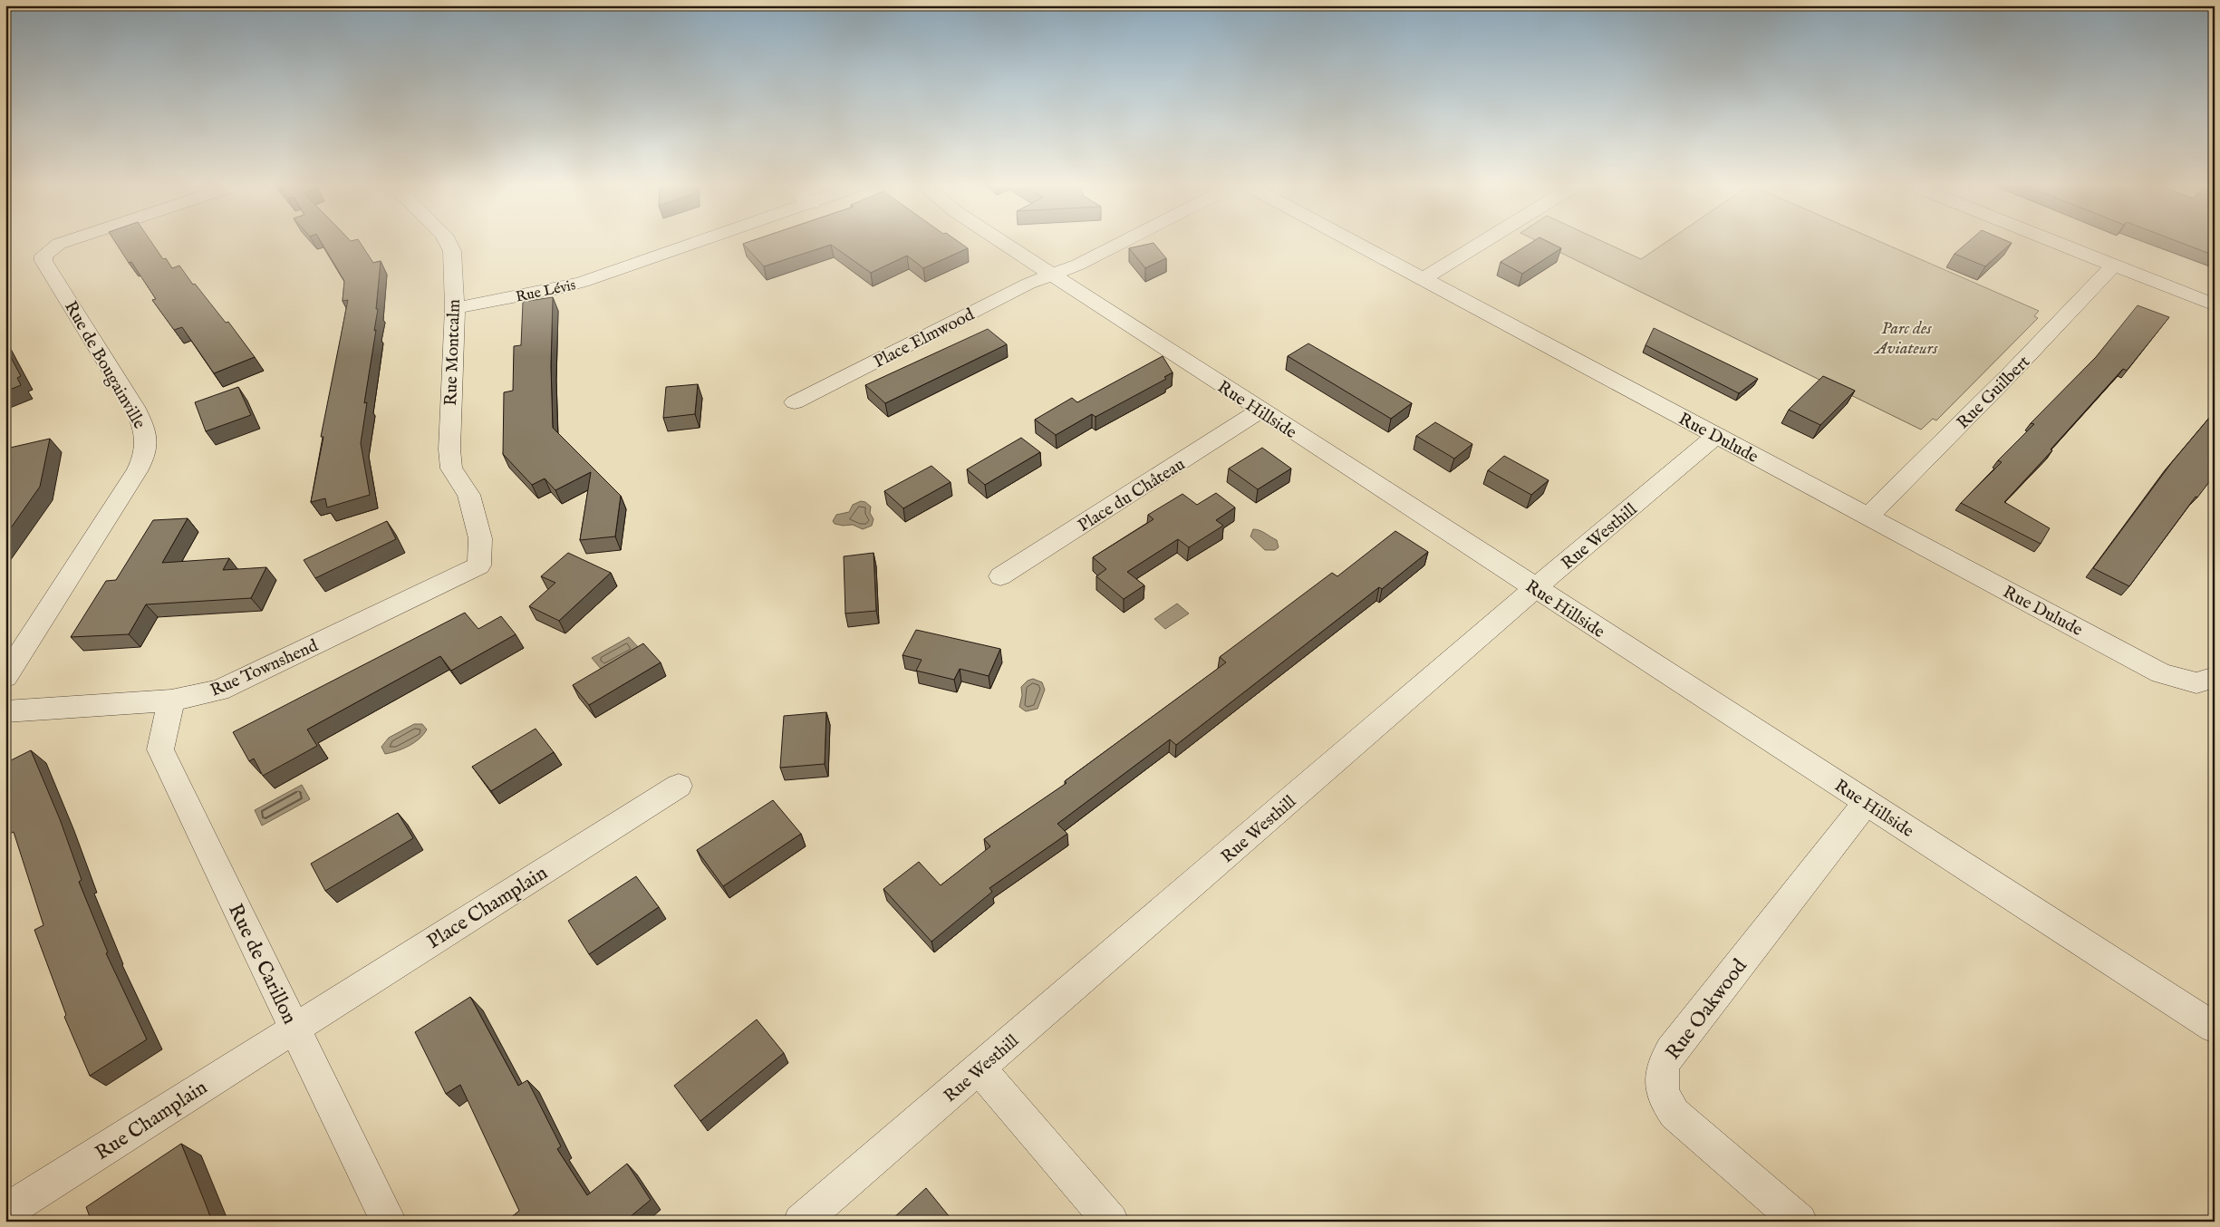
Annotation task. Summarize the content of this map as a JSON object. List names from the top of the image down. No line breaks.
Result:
{"streets":{"street":["Rue Lévis","Place Elmwood","Rue Montcalm","Rue de Bougainville","Rue Guilbert","Rue Hillside","Rue Dulude","Place du Château","Rue Westhill","Rue Townshend","Place Champlain","Rue de Carillon","Rue Oakwood","Rue Champlain"]},"crossings":[["Rue Lévis","Rue Montcalm"],["Place Elmwood","Rue Hillside"],["Rue Montcalm","Rue Townshend"],["Rue Guilbert","Rue Dulude"],["Rue Hillside","Place du Château"],["Rue Hillside","Rue Westhill"],["Rue Hillside","Rue Oakwood"],["Rue Dulude","Rue Westhill"],["Rue Townshend","Rue de Carillon"],["Place Champlain","Rue de Carillon"],["Place Champlain","Rue Champlain"],["Rue de Carillon","Rue Champlain"]],"parks":["Parc des Aviateurs"]}
